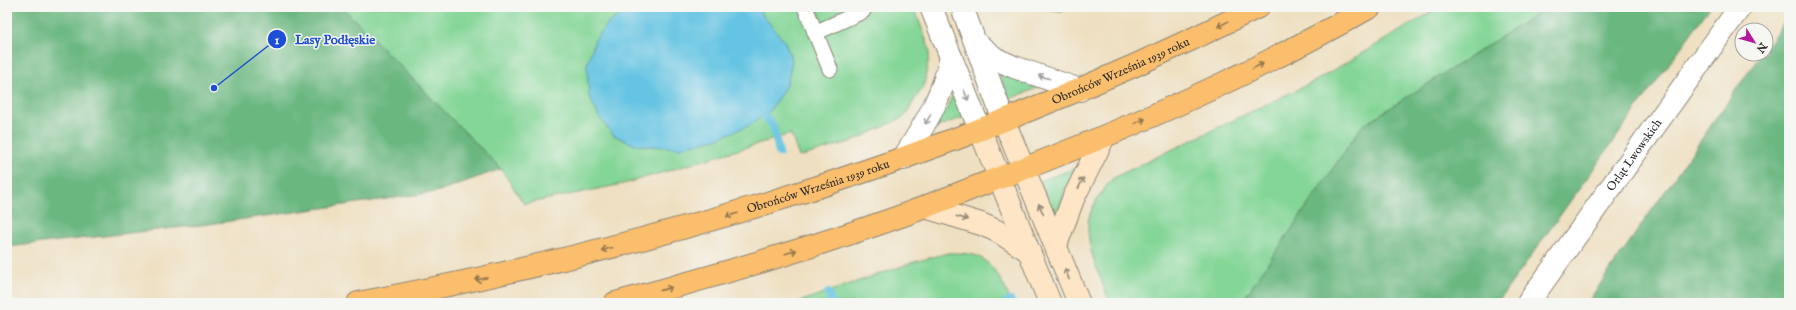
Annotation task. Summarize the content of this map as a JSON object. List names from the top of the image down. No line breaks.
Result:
{"streets":{"main road":["Obrońców Września 1939 roku"],"street":["Orląt Lwowskich"]},"places":["Lasy Podłęskie"],"north":"bottom right"}
